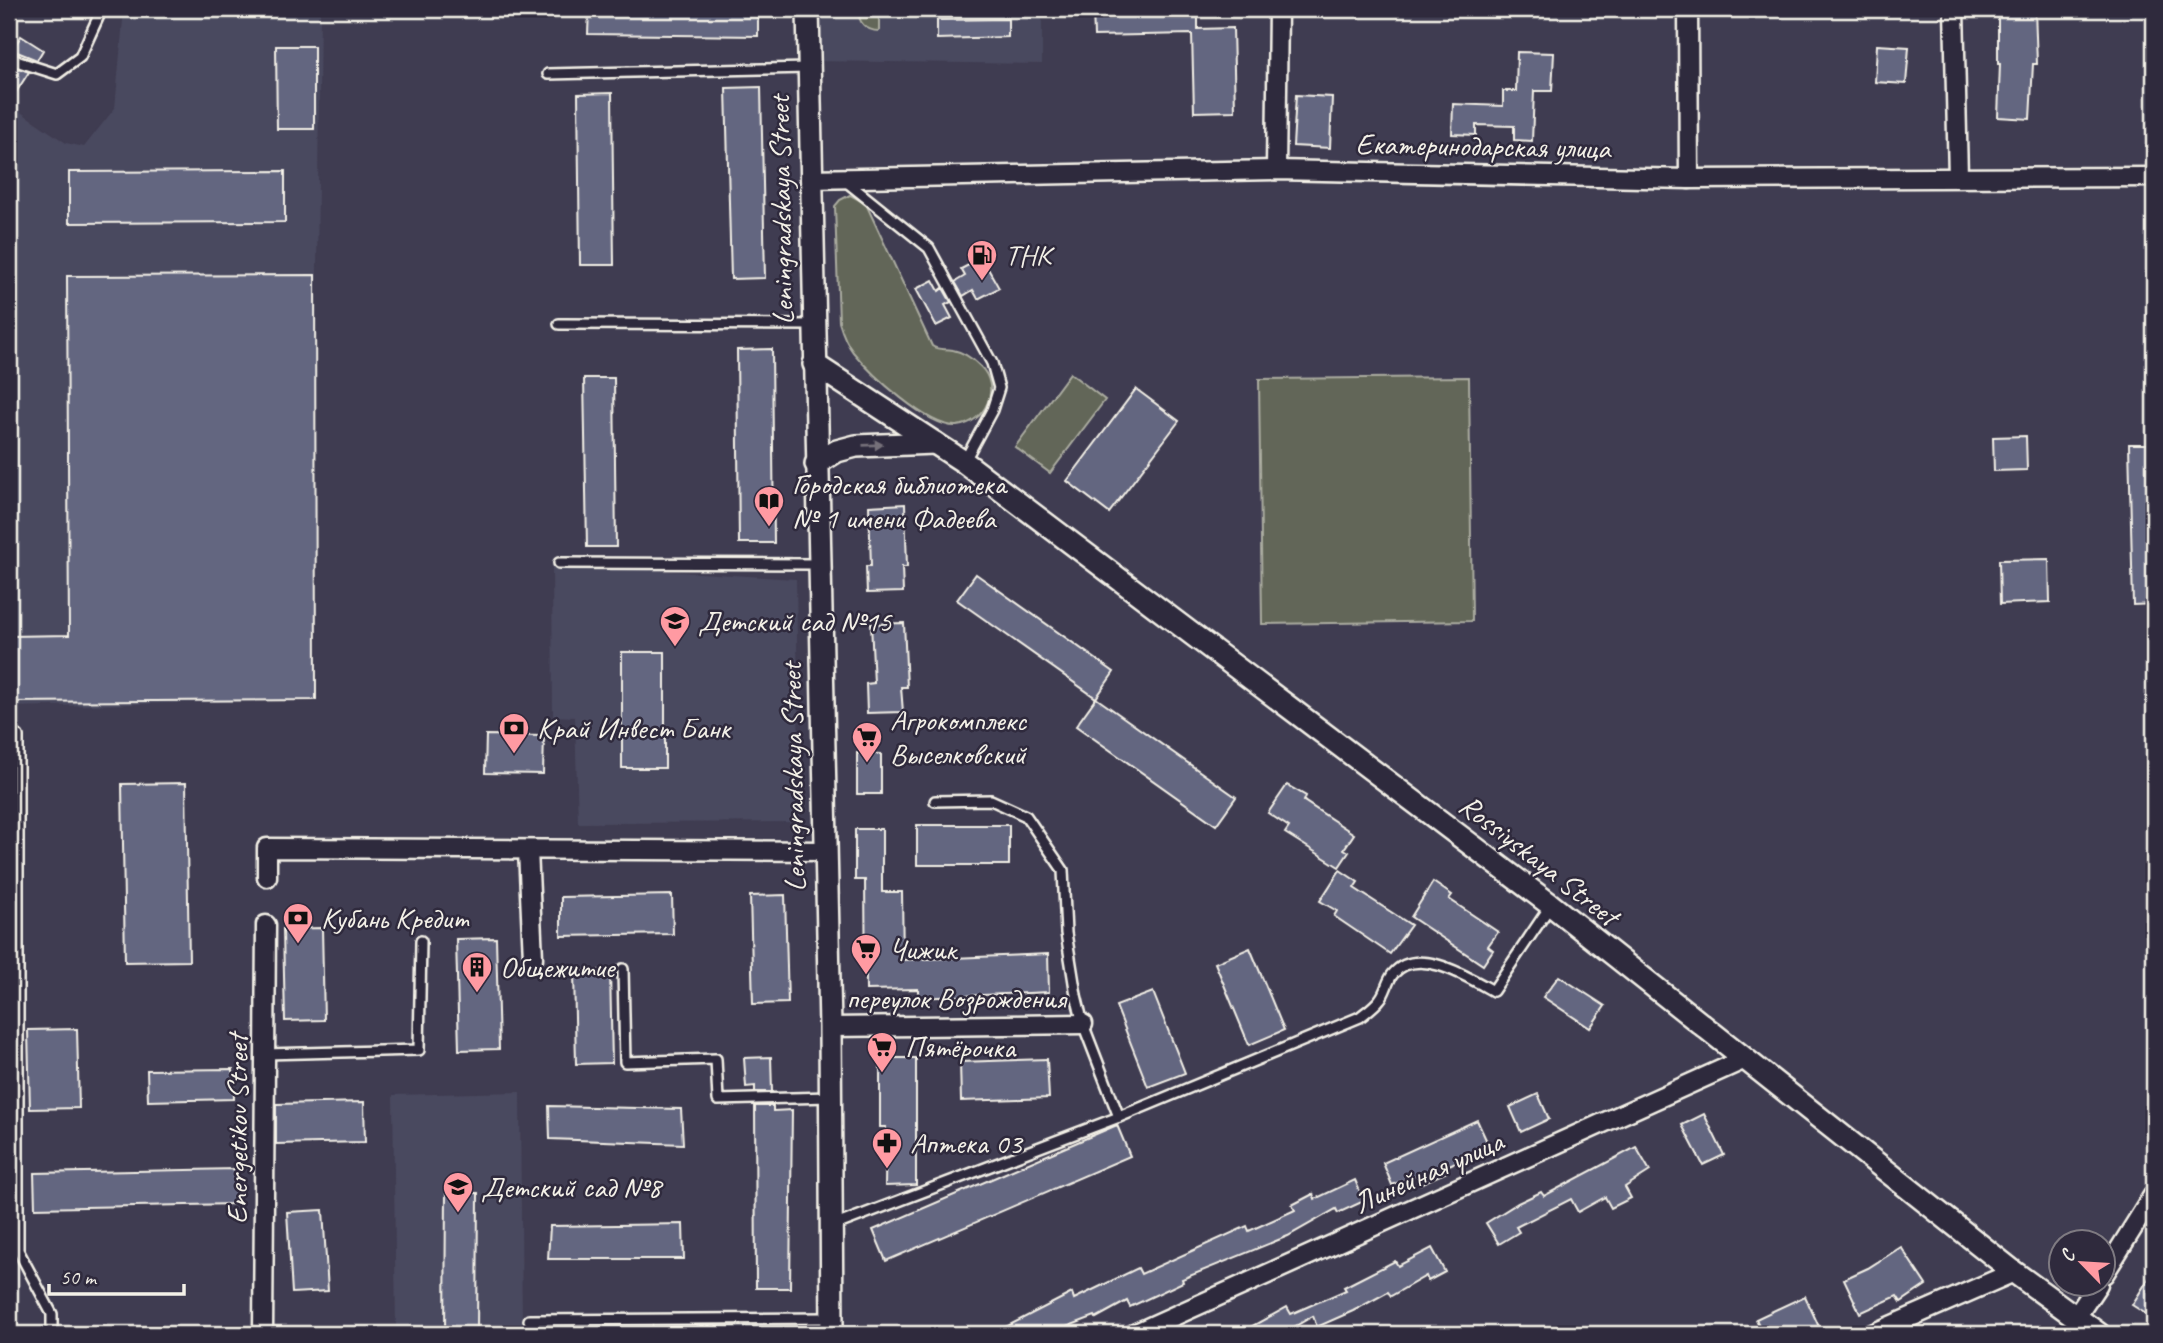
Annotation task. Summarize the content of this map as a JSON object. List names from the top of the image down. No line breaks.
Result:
{"streets":{"street":["Екатеринодарская улица","Leningradskaya Street","Rossiyskaya Street","переулок Возрождения","Energetikov Street","Линейная улица"]},"crossings":[["Екатеринодарская улица","Leningradskaya Street"],["Leningradskaya Street","Rossiyskaya Street"],["Leningradskaya Street","переулок Возрождения"],["Rossiyskaya Street","Линейная улица"]],"places":{"fuel station":["ТНК"],"library":["Городская библиотека № 1 имени Фадеева"],"school or university":["Детский сад №15","Детский сад №8"],"bank":["Край Инвест Банк","Кубань Кредит"],"supermarket":["Агрокомплекс Выселковский","Чижик","Пятёрочка"],"building":["Общежитие"],"pharmacy":["Аптека 03"]},"scale_bar":"50 m","north":"top left"}
